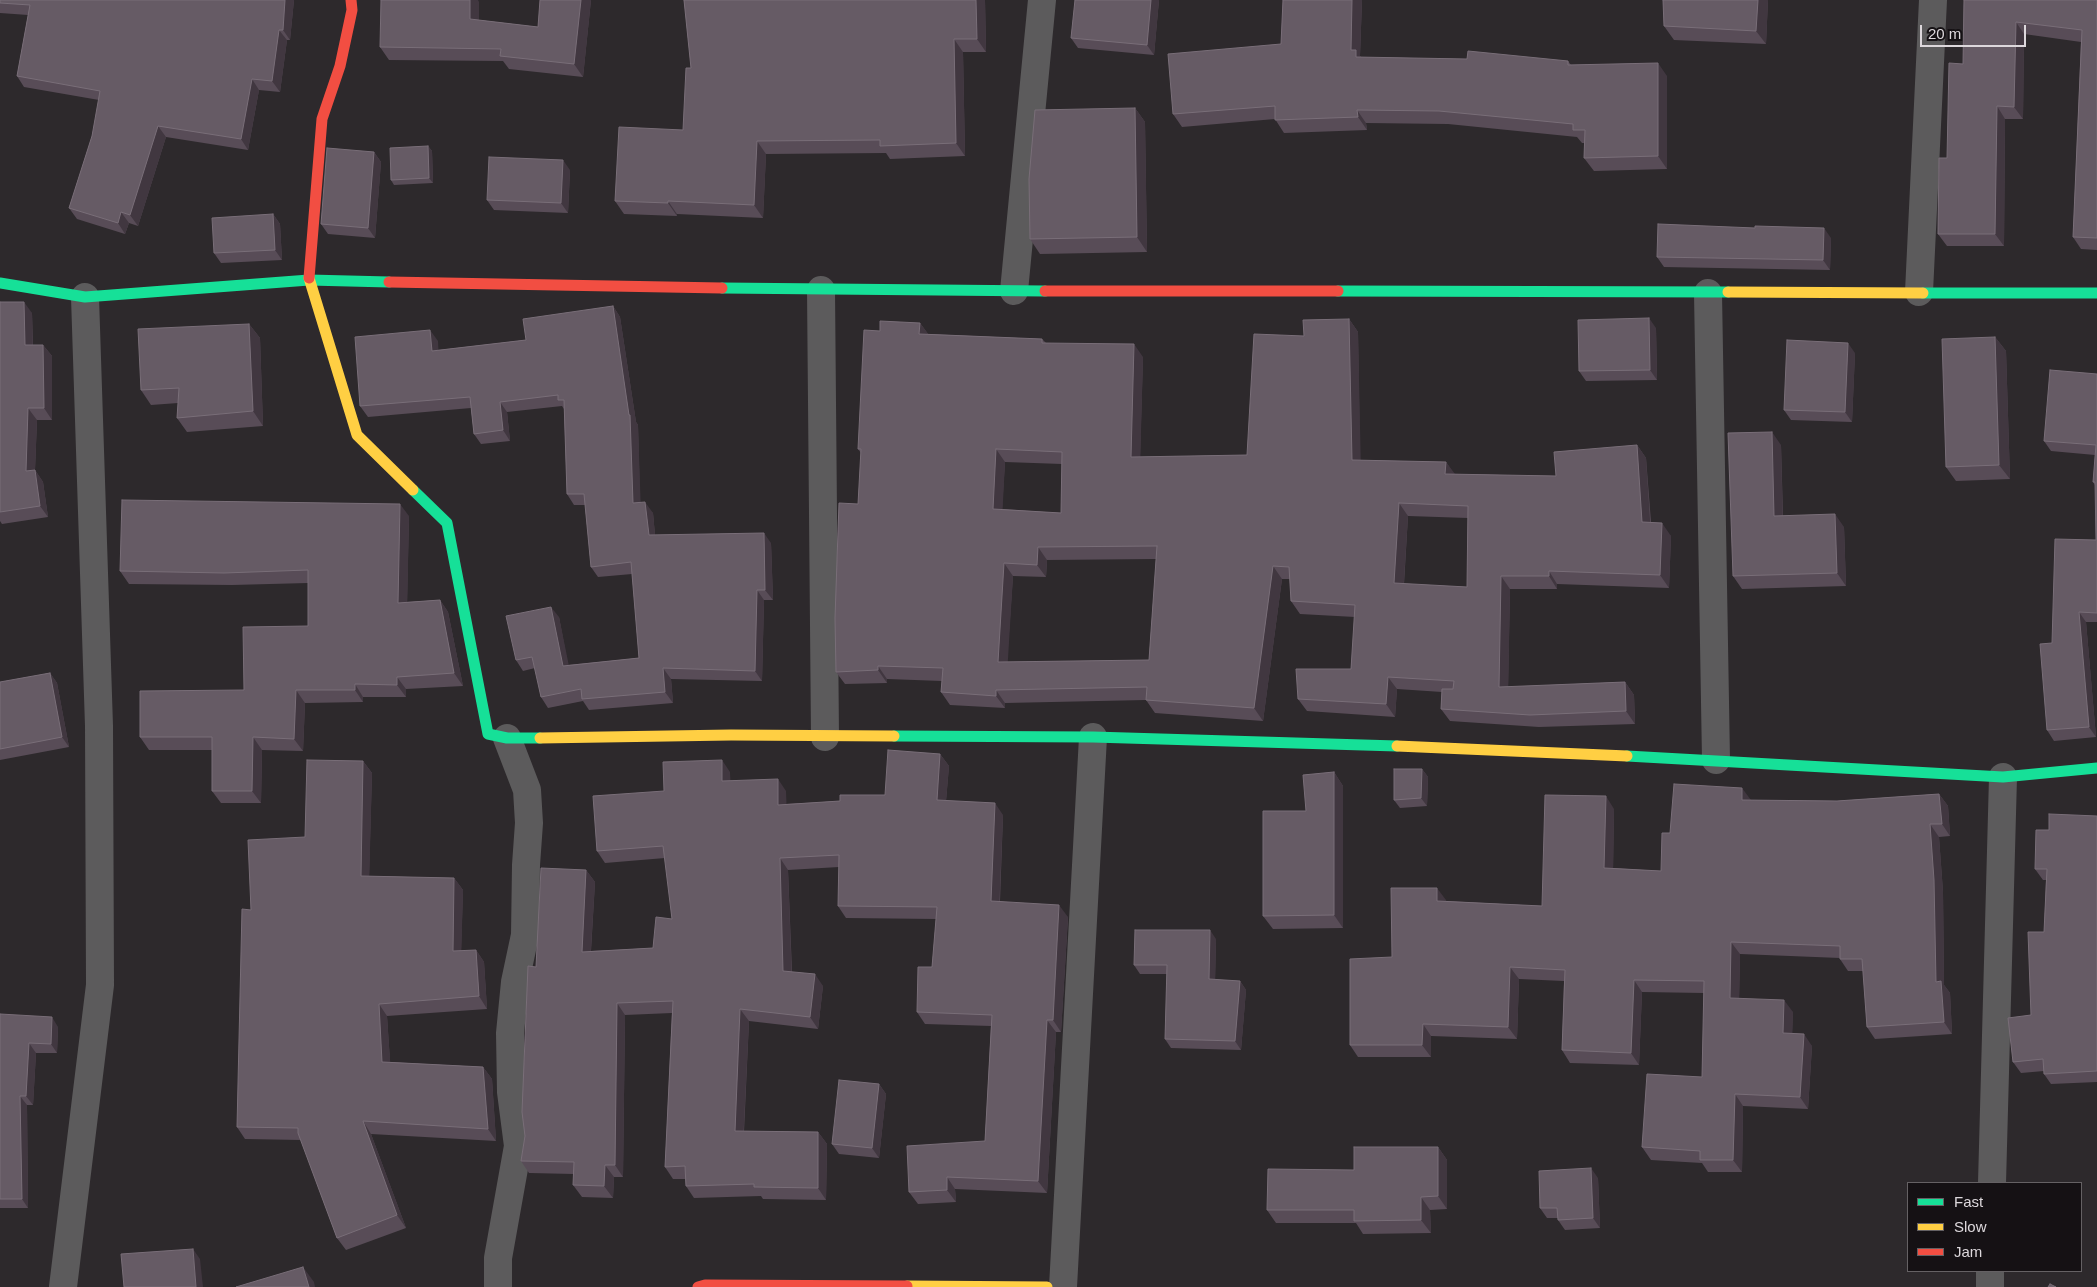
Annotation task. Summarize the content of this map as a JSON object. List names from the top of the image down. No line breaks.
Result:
{"legend":["Fast","Slow","Jam"],"scale_bar":"20 m"}
